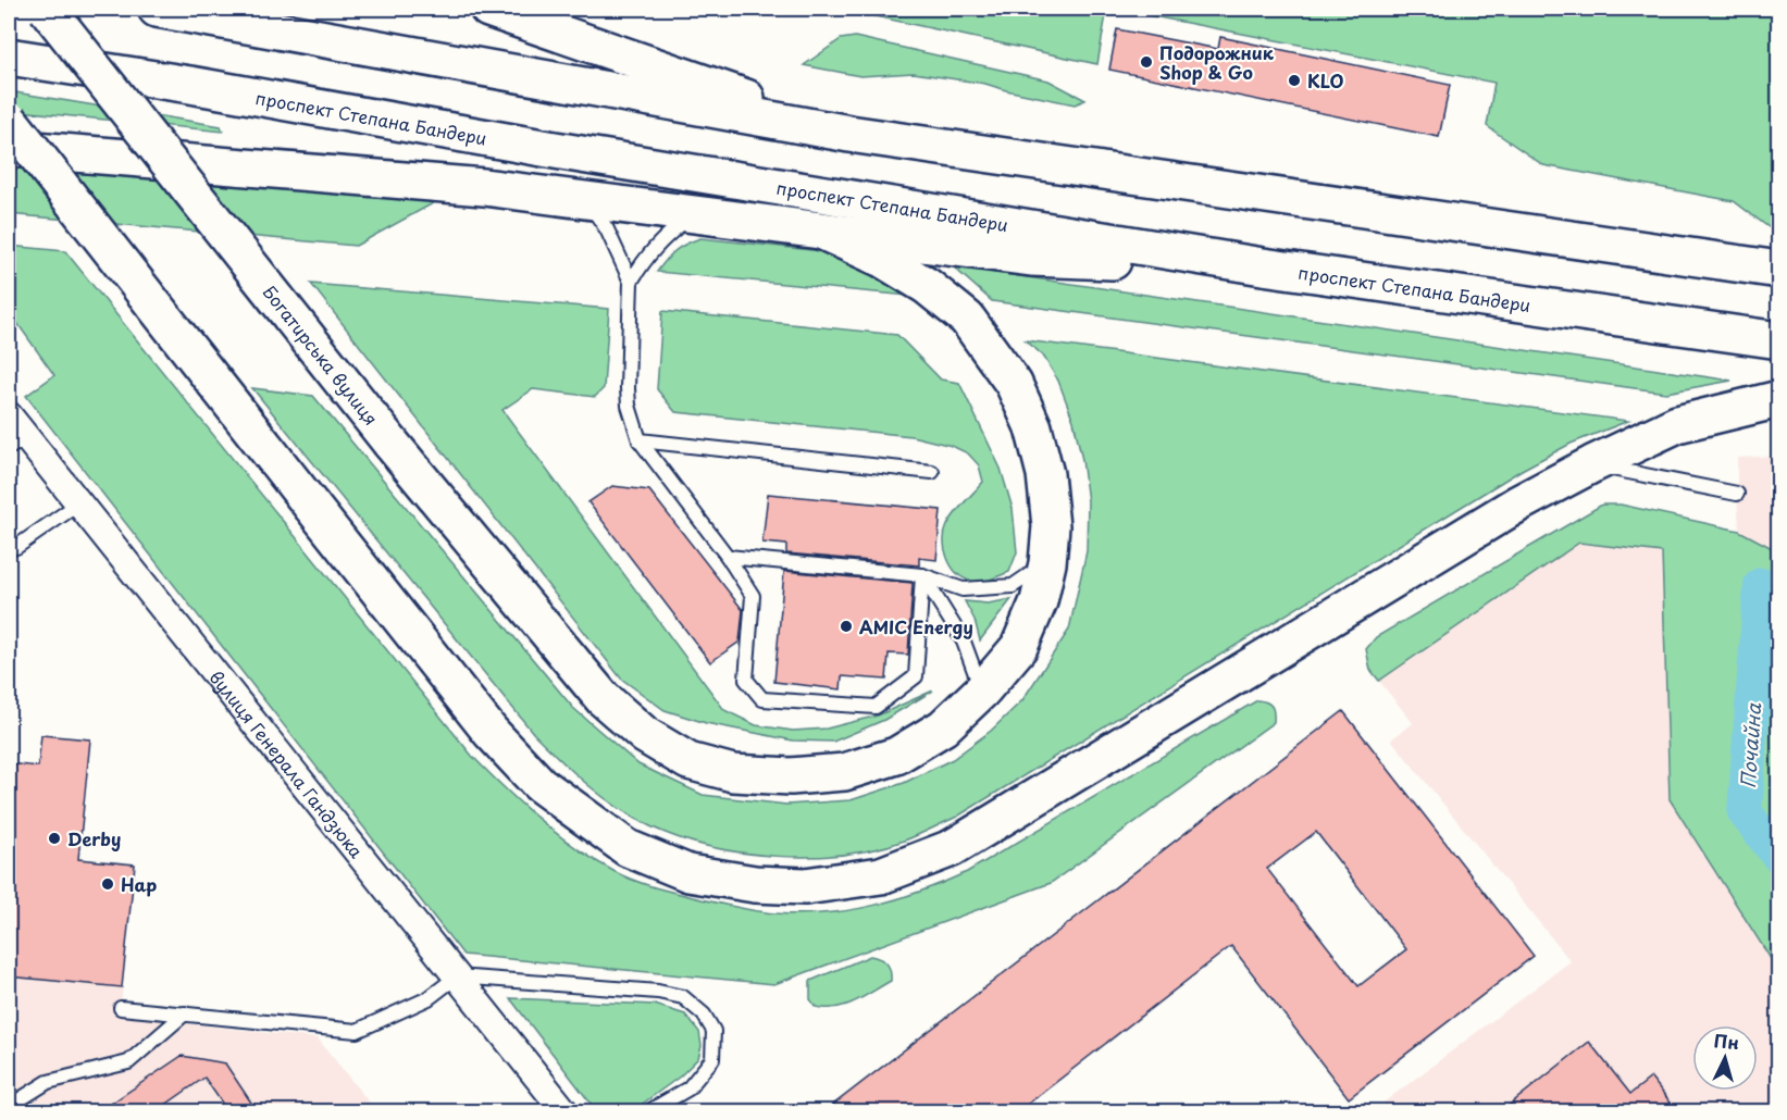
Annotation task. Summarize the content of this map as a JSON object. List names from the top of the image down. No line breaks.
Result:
{"streets":{"main road":["проспект Степана Бандери","Богатирська вулиця"],"street":["вулиця Генерала Гандзюка"]},"water":["Почайна"],"places":["Подорожник Shop & Go","KLO","AMIC Energy","Derby","Hap"],"north":"top"}
